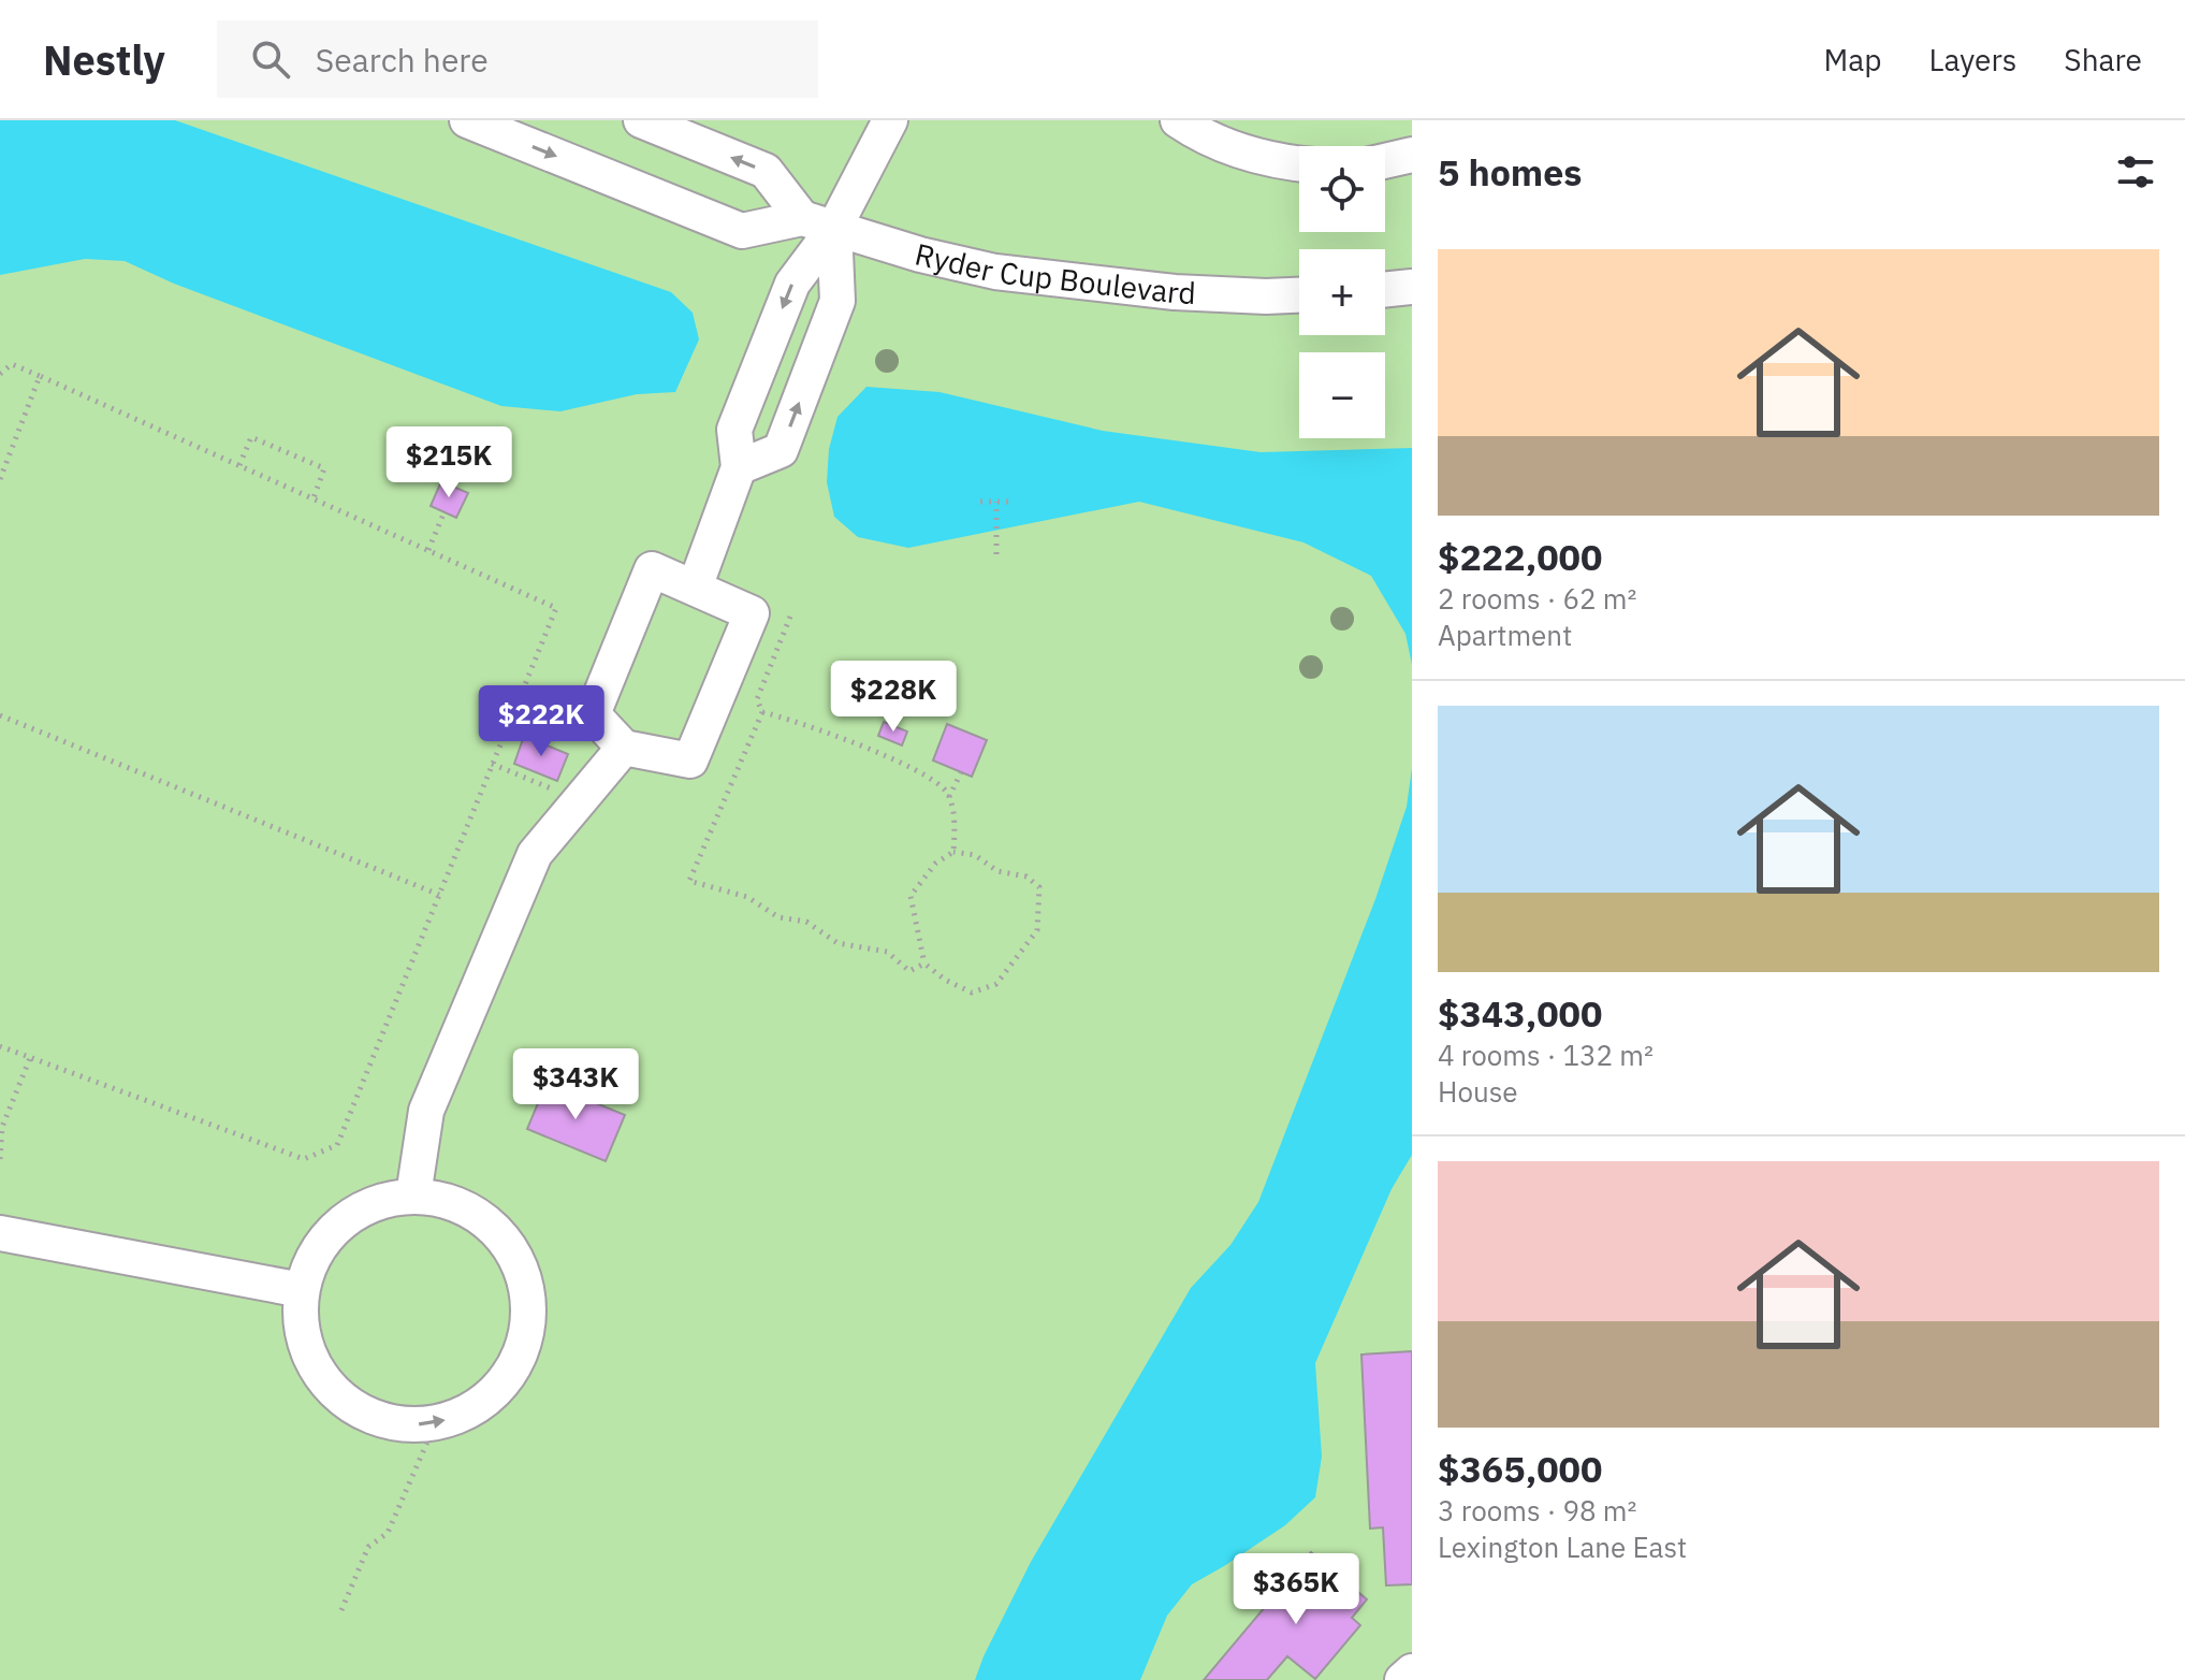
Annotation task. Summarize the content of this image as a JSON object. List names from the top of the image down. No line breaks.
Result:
{"streets":{"street":["Ryder Cup Boulevard"]},"page":{"header":"Nestly","search":"Search here","nav":["Map","Layers","Share"],"heading":"5 homes","map_buttons":["+","−"],"list":[{"name":"$222,000","note":"2 rooms · 62 m² · Apartment"},{"name":"$343,000","note":"4 rooms · 132 m² · House"},{"name":"$365,000","note":"3 rooms · 98 m² · Lexington Lane East"}],"price":["$215K","$228K","$222K","$343K","$365K"]}}
